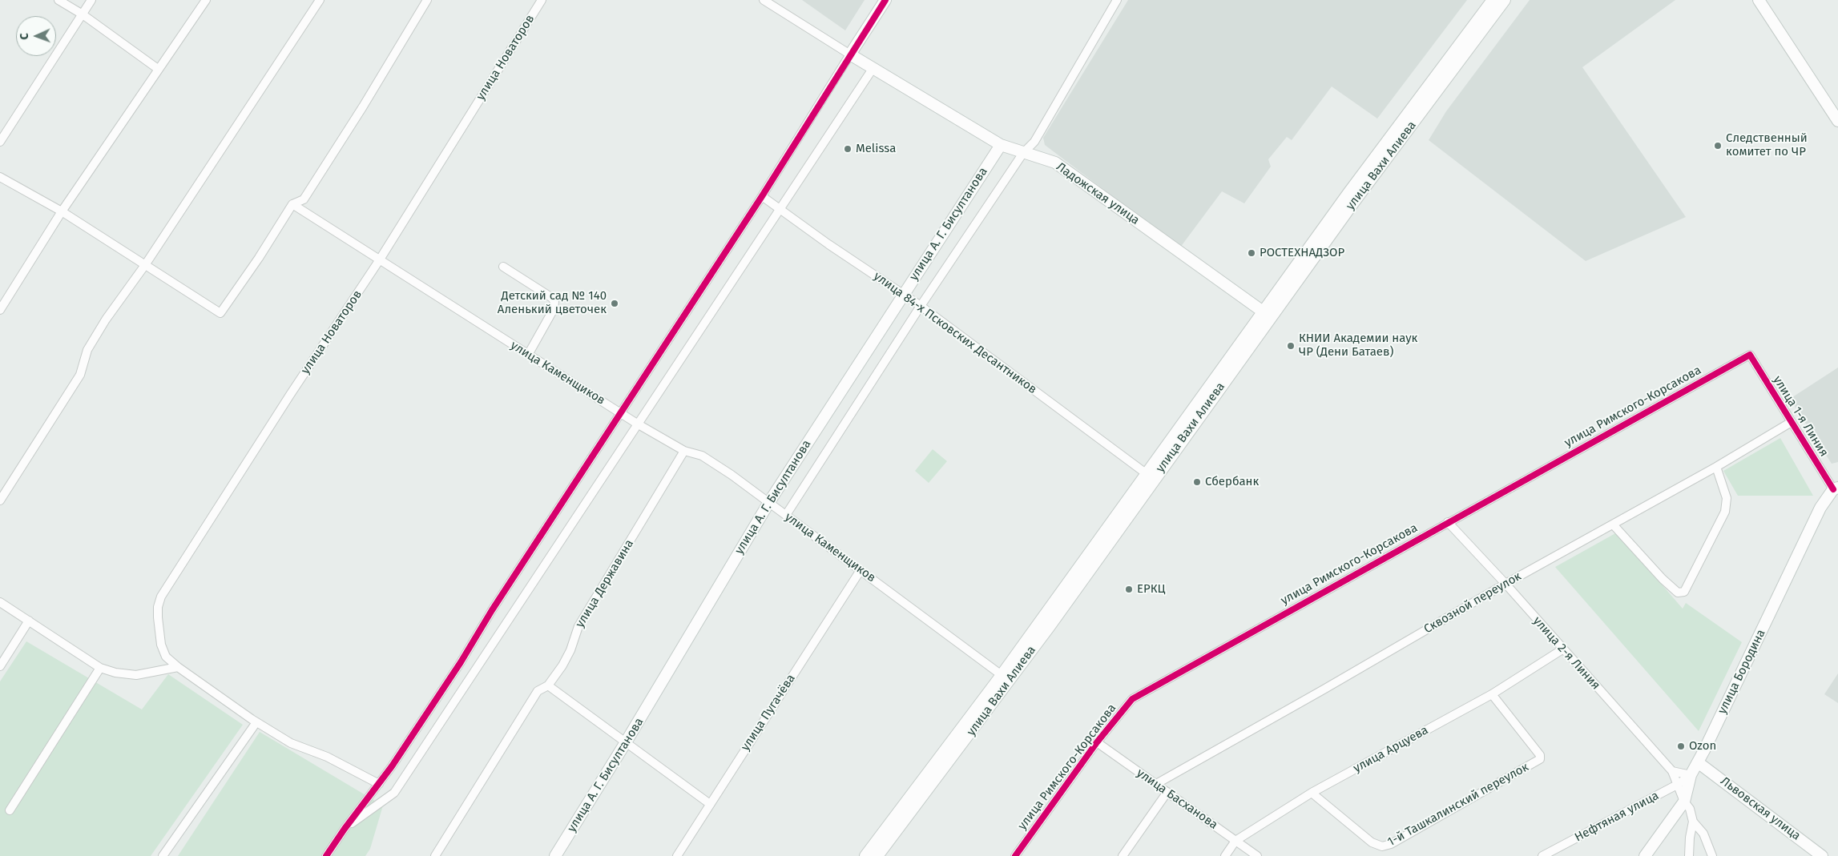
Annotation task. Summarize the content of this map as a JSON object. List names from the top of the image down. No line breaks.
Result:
{"streets":{"main road":["улица Вахи Алиева","Ладожская улица","улица А. Г. Бисултанова","улица Бородина","Львовская улица"],"street":["улица Новаторов","улица 84-х Псковских Десантников","улица Каменщиков","улица Римского-Корсакова","улица 1-я Линия","улица Державина","Сквозной переулок","улица 2-я Линия","улица Пугачёва","улица Арцуева","улица Басханова","1-й Ташкалинский переулок","Нефтяная улица"]},"crossings":[["улица Новаторов","улица Каменщиков"],["улица Вахи Алиева","Ладожская улица"],["улица Вахи Алиева","улица 84-х Псковских Десантников"],["улица Вахи Алиева","улица Каменщиков"],["Ладожская улица","улица А. Г. Бисултанова"],["улица А. Г. Бисултанова","улица 84-х Псковских Десантников"],["улица А. Г. Бисултанова","улица Каменщиков"],["улица Каменщиков","улица Державина"],["улица Каменщиков","улица Пугачёва"],["улица Римского-Корсакова","улица 1-я Линия"],["улица Римского-Корсакова","улица 2-я Линия"],["улица Римского-Корсакова","улица Басханова"],["улица 1-я Линия","Сквозной переулок"],["улица 1-я Линия","улица Бородина"],["Сквозной переулок","улица 2-я Линия"],["Сквозной переулок","улица Басханова"],["улица 2-я Линия","улица Арцуева"],["улица Бородина","Львовская улица"],["улица Бородина","Нефтяная улица"],["улица Арцуева","улица Басханова"],["улица Арцуева","1-й Ташкалинский переулок"]],"places":["Следственный комитет по ЧР","Melissa","РОСТЕХНАДЗОР","Детский сад № 140 Аленький цветочек","КНИИ Академии наук ЧР (Дени Батаев)","Сбербанк","ЕРКЦ","Ozon"],"north":"left"}
